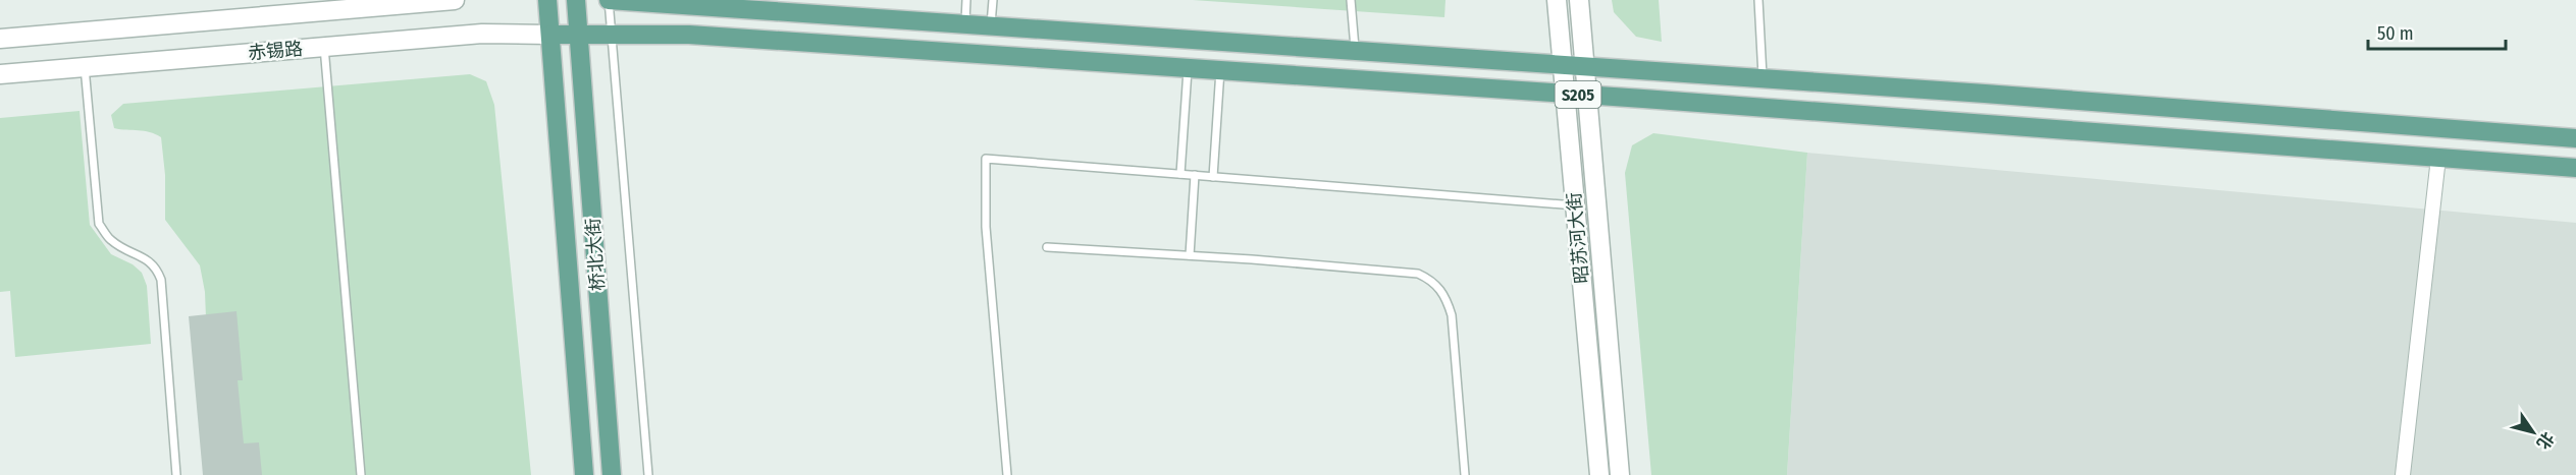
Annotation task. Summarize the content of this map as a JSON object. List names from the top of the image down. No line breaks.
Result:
{"streets":{"main road":["S205","桥北大街"],"street":["赤锡路","昭苏河大街"]},"crossings":[["赤锡路","S205"],["赤锡路","桥北大街"],["S205","昭苏河大街"],["S205","桥北大街"]],"scale_bar":"50 m","north":"bottom right"}
